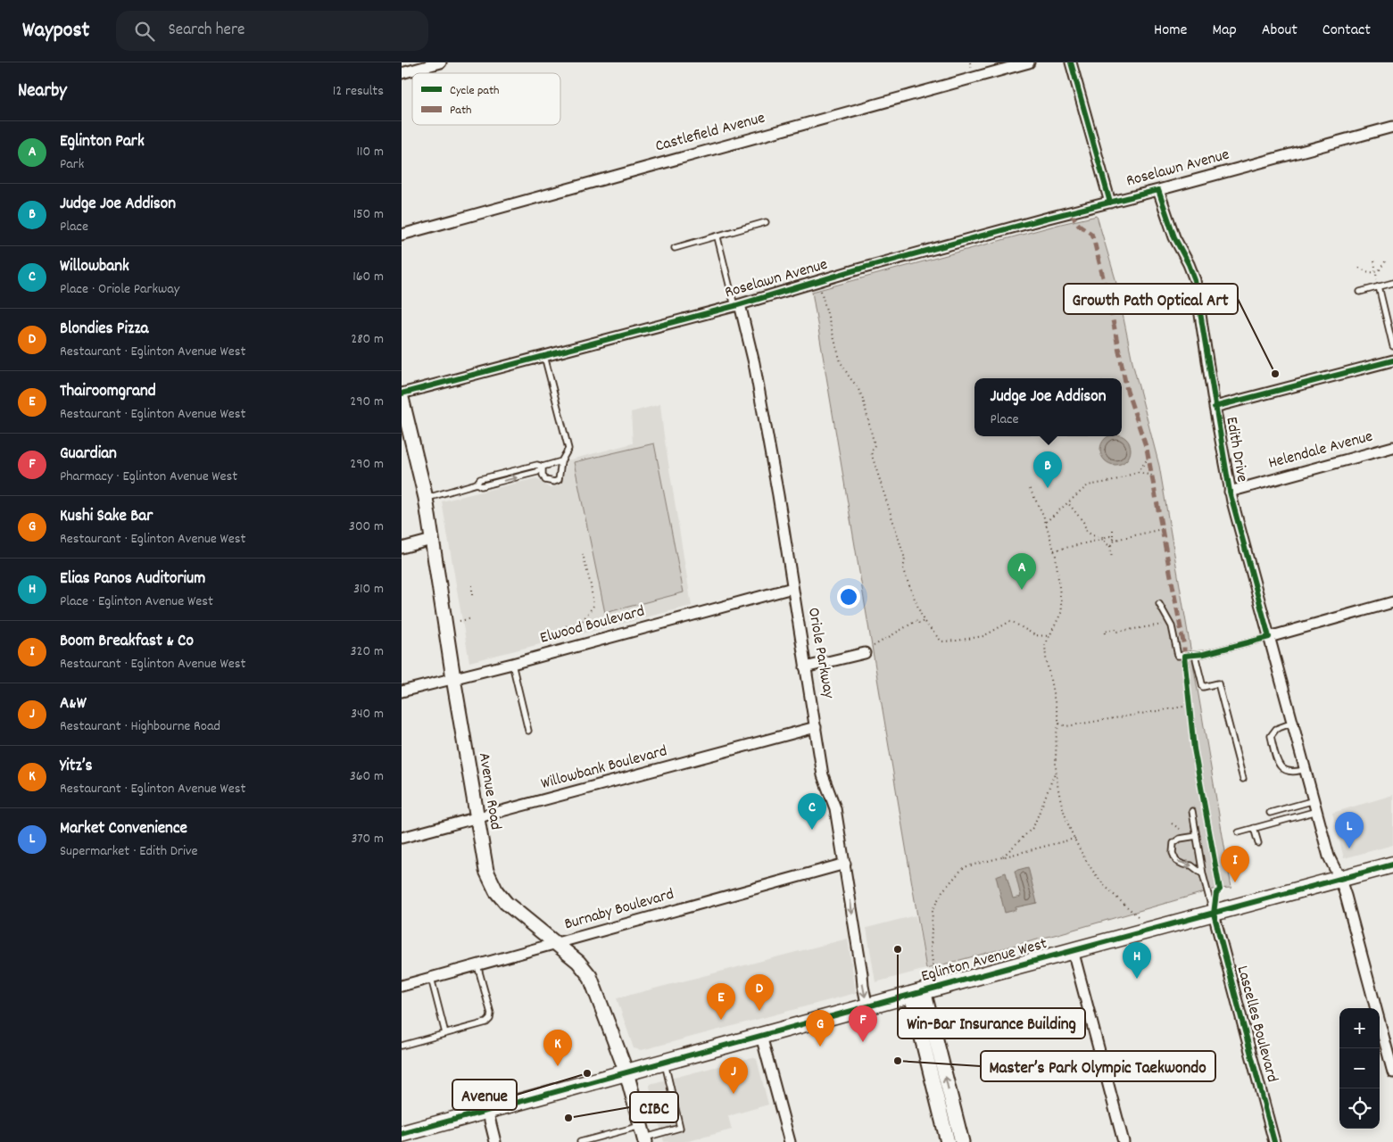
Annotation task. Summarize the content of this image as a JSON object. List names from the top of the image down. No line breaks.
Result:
{"streets":{"main road":["Avenue Road","Eglinton Avenue West"],"street":["Castlefield Avenue","Roselawn Avenue","Edith Drive","Helendale Avenue","Elwood Boulevard","Oriole Parkway","Willowbank Boulevard","Burnaby Boulevard","Lascelles Boulevard"]},"crossings":[["Roselawn Avenue","Edith Drive"],["Roselawn Avenue","Oriole Parkway"],["Edith Drive","Helendale Avenue"],["Edith Drive","Eglinton Avenue West"],["Elwood Boulevard","Oriole Parkway"],["Elwood Boulevard","Avenue Road"],["Oriole Parkway","Willowbank Boulevard"],["Oriole Parkway","Burnaby Boulevard"],["Oriole Parkway","Eglinton Avenue West"],["Willowbank Boulevard","Avenue Road"],["Avenue Road","Burnaby Boulevard"],["Avenue Road","Eglinton Avenue West"],["Eglinton Avenue West","Lascelles Boulevard"]],"places":["Growth Path Optical Art","Win-Bar Insurance Building","Master’s Park Olympic Taekwondo","Avenue","CIBC"],"legend":["Cycle path","Path"],"page":{"header":"Waypost","search":"Search here","nav":["Home","Map","About","Contact"],"heading":["Nearby","12 results"],"list":[{"mark":"A","name":"Eglinton Park","note":"Park","value":"110 m"},{"mark":"B","name":"Judge Joe Addison","note":"Place","value":"150 m"},{"mark":"C","name":"Willowbank","note":"Place · Oriole Parkway","value":"160 m"},{"mark":"D","name":"Blondies Pizza","note":"Restaurant · Eglinton Avenue West","value":"280 m"},{"mark":"E","name":"Thairoomgrand","note":"Restaurant · Eglinton Avenue West","value":"290 m"},{"mark":"F","name":"Guardian","note":"Pharmacy · Eglinton Avenue West","value":"290 m"},{"mark":"G","name":"Kushi Sake Bar","note":"Restaurant · Eglinton Avenue West","value":"300 m"},{"mark":"H","name":"Elias Panos Auditorium","note":"Place · Eglinton Avenue West","value":"310 m"},{"mark":"I","name":"Boom Breakfast & Co","note":"Restaurant · Eglinton Avenue West","value":"320 m"},{"mark":"J","name":"A&W","note":"Restaurant · Highbourne Road","value":"340 m"},{"mark":"K","name":"Yitz’s","note":"Restaurant · Eglinton Avenue West","value":"360 m"},{"mark":"L","name":"Market Convenience","note":"Supermarket · Edith Drive","value":"370 m"}],"popup":["Judge Joe Addison","Place"],"pins":["B","A","C","L","I","H","D","E","F","G","K","J"],"map_buttons":["+","−"]}}
